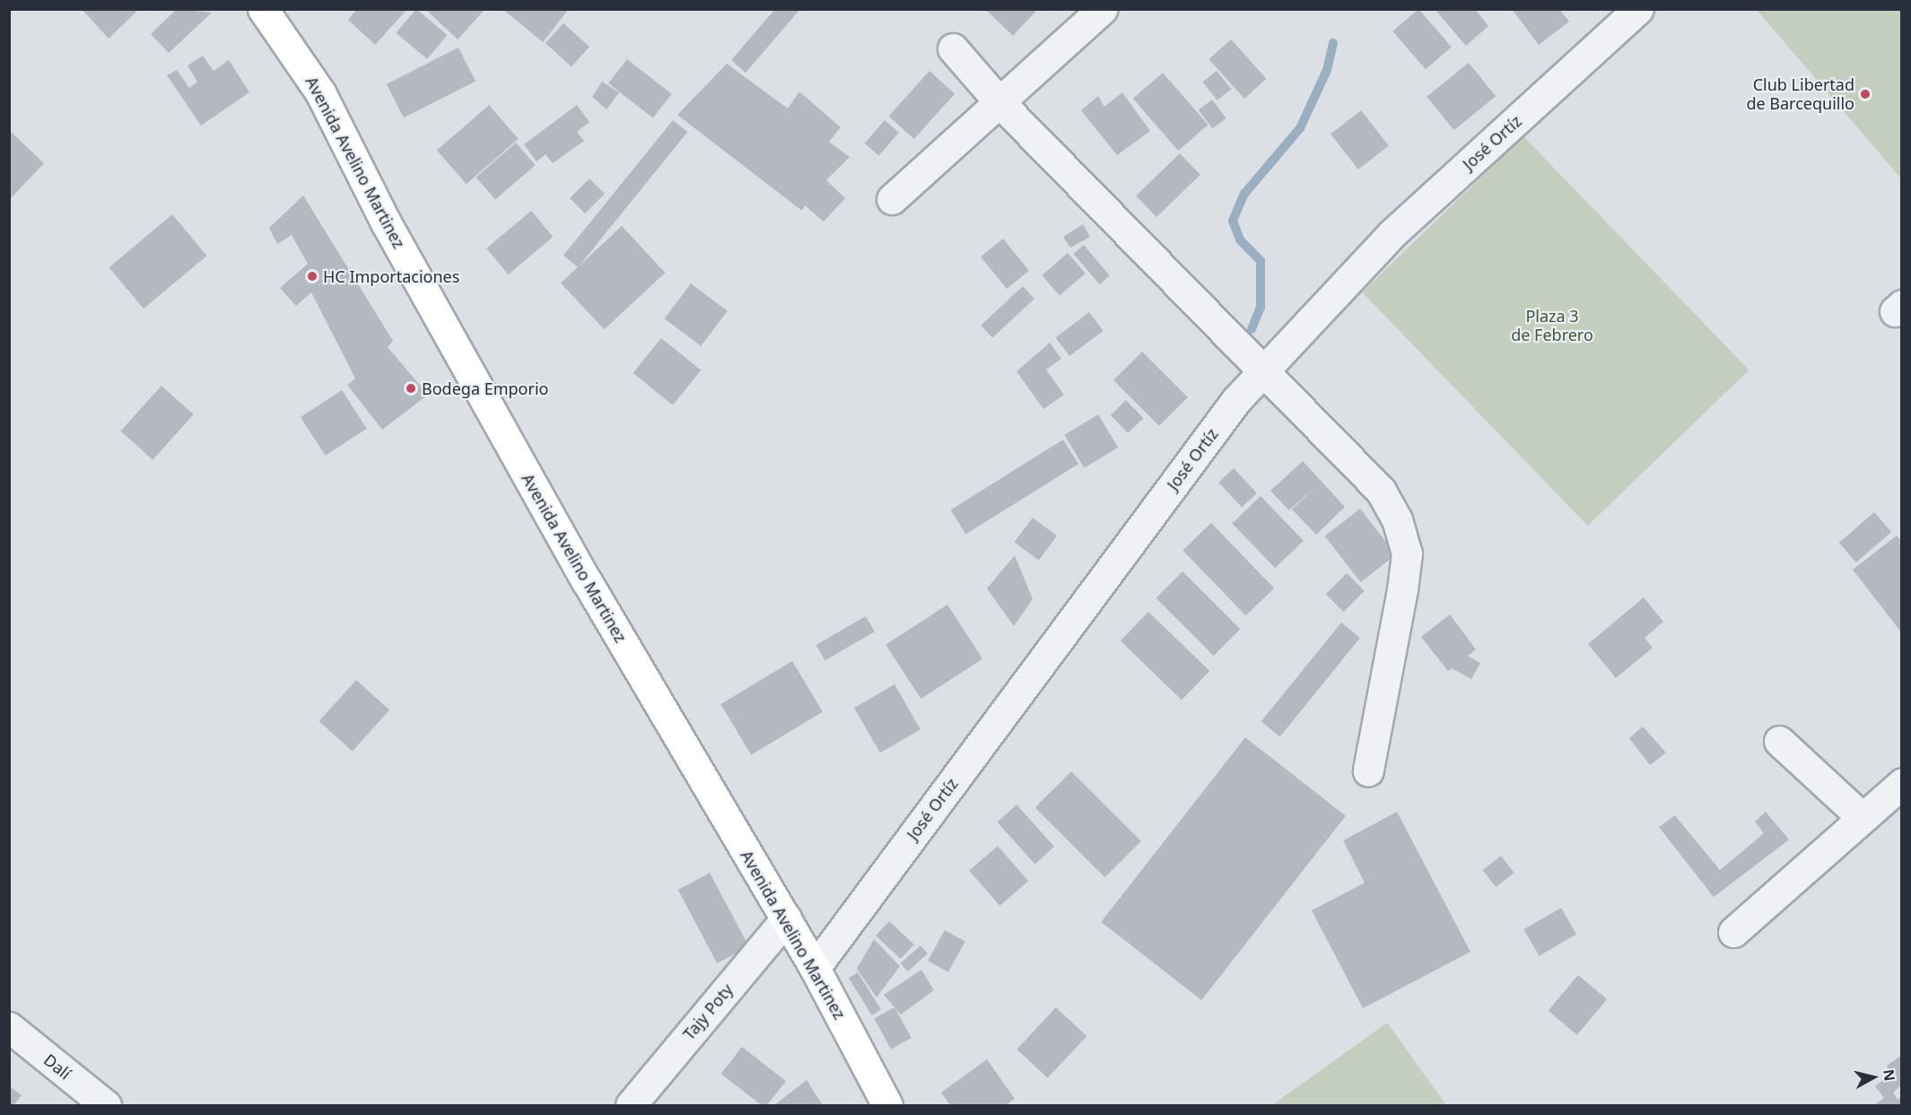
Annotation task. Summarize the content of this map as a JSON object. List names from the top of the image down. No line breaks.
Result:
{"streets":{"main road":["Avenida Avelino Martinez"],"street":["José Ortíz","Tajy Poty","Dalí"]},"crossings":[["José Ortíz","Avenida Avelino Martinez"],["Avenida Avelino Martinez","Tajy Poty"]],"parks":["Plaza 3 de Febrero"],"places":["Club Libertad de Barcequillo","HC Importaciones","Bodega Emporio"],"north":"right"}
